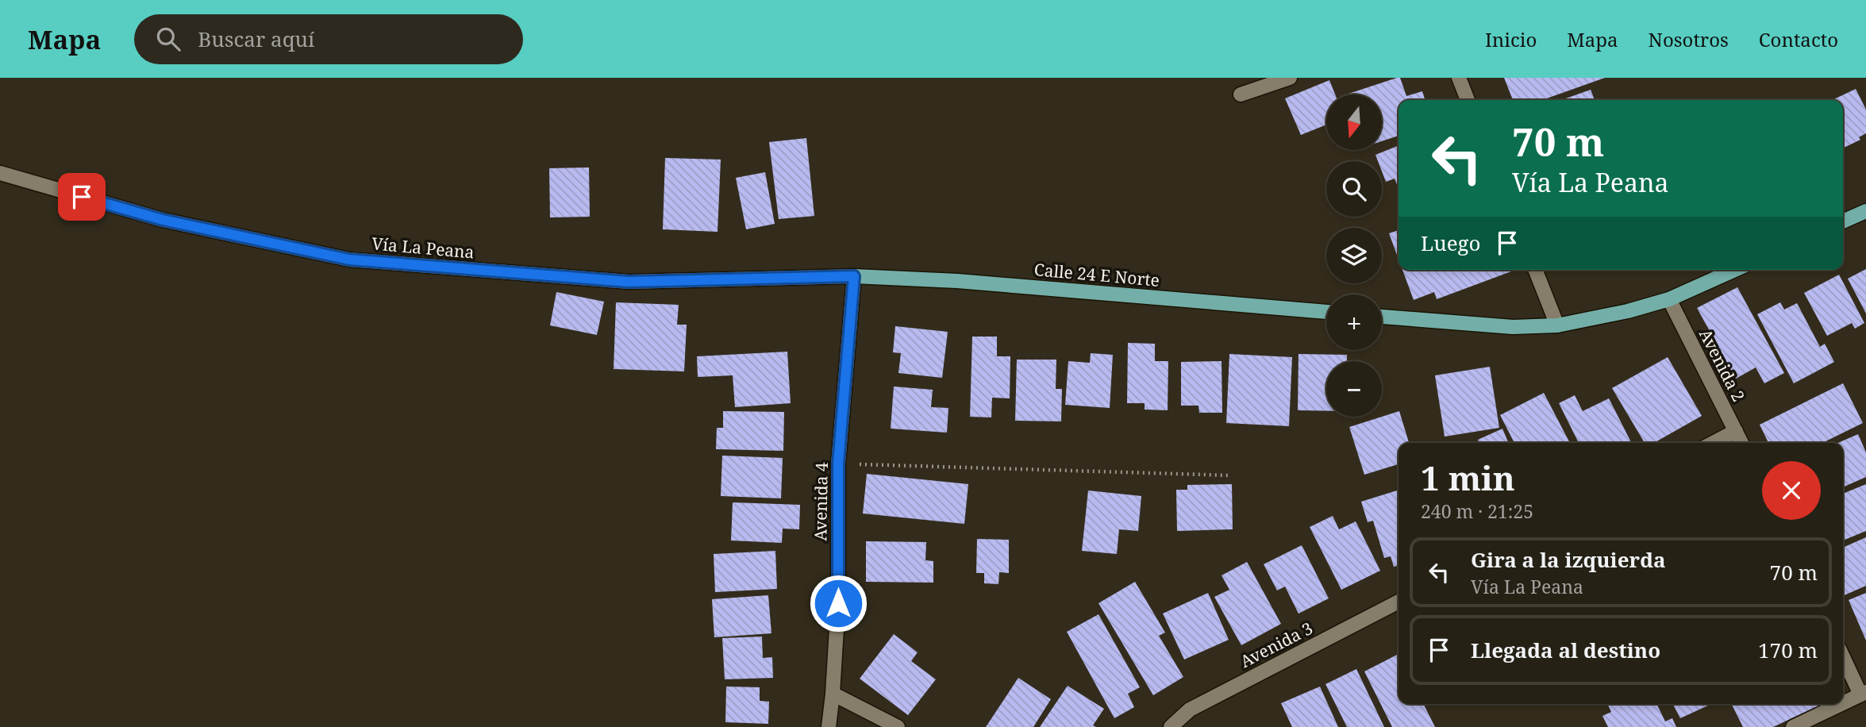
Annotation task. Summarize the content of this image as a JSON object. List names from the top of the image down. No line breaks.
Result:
{"streets":{"main road":["Calle 24 E Norte"],"street":["Vía La Peana","Avenida 2","Avenida 4","Avenida 3"]},"crossings":[["Vía La Peana","Calle 24 E Norte"],["Vía La Peana","Avenida 4"],["Calle 24 E Norte","Avenida 4"]],"north":"bottom","page":{"header":"Mapa","search":"Buscar aquí","nav":["Inicio","Mapa","Nosotros","Contacto"],"map_buttons":["+","−"],"turn":["70 m","Vía La Peana"],"then":"Luego","heading":["1 min","240 m · 21:25"],"list":[{"name":"Gira a la izquierda","note":"Vía La Peana","value":"70 m"},{"name":"Llegada al destino","value":"170 m"}]}}
